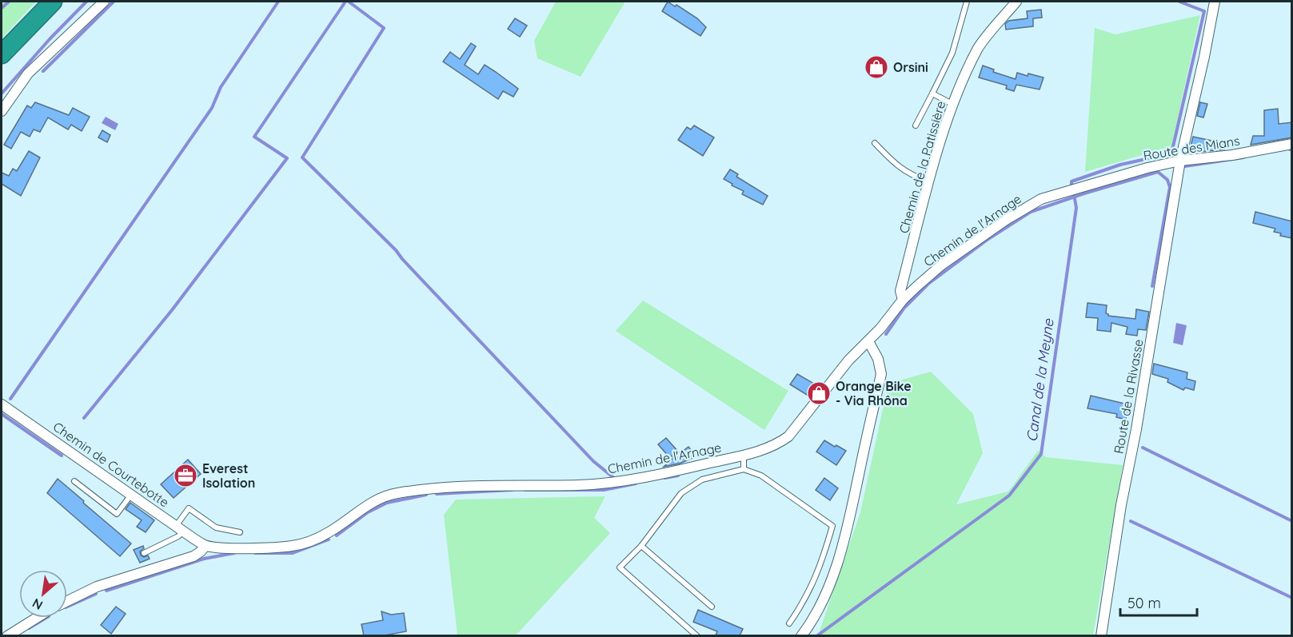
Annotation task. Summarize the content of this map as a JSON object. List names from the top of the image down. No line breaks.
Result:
{"streets":{"street":["Route des Mians","Chemin de la Patissière","Chemin de l'Arnage","Route de la Rivasse","Chemin de Courtebotte"]},"crossings":[["Route des Mians","Chemin de l'Arnage"],["Route des Mians","Route de la Rivasse"],["Chemin de la Patissière","Chemin de l'Arnage"],["Chemin de l'Arnage","Chemin de Courtebotte"]],"water":["Canal de la Meyne"],"places":{"shop":["Orsini","Orange Bike - Via Rhôna"],"office":["Everest Isolation"]},"scale_bar":"50 m","north":"bottom left"}
